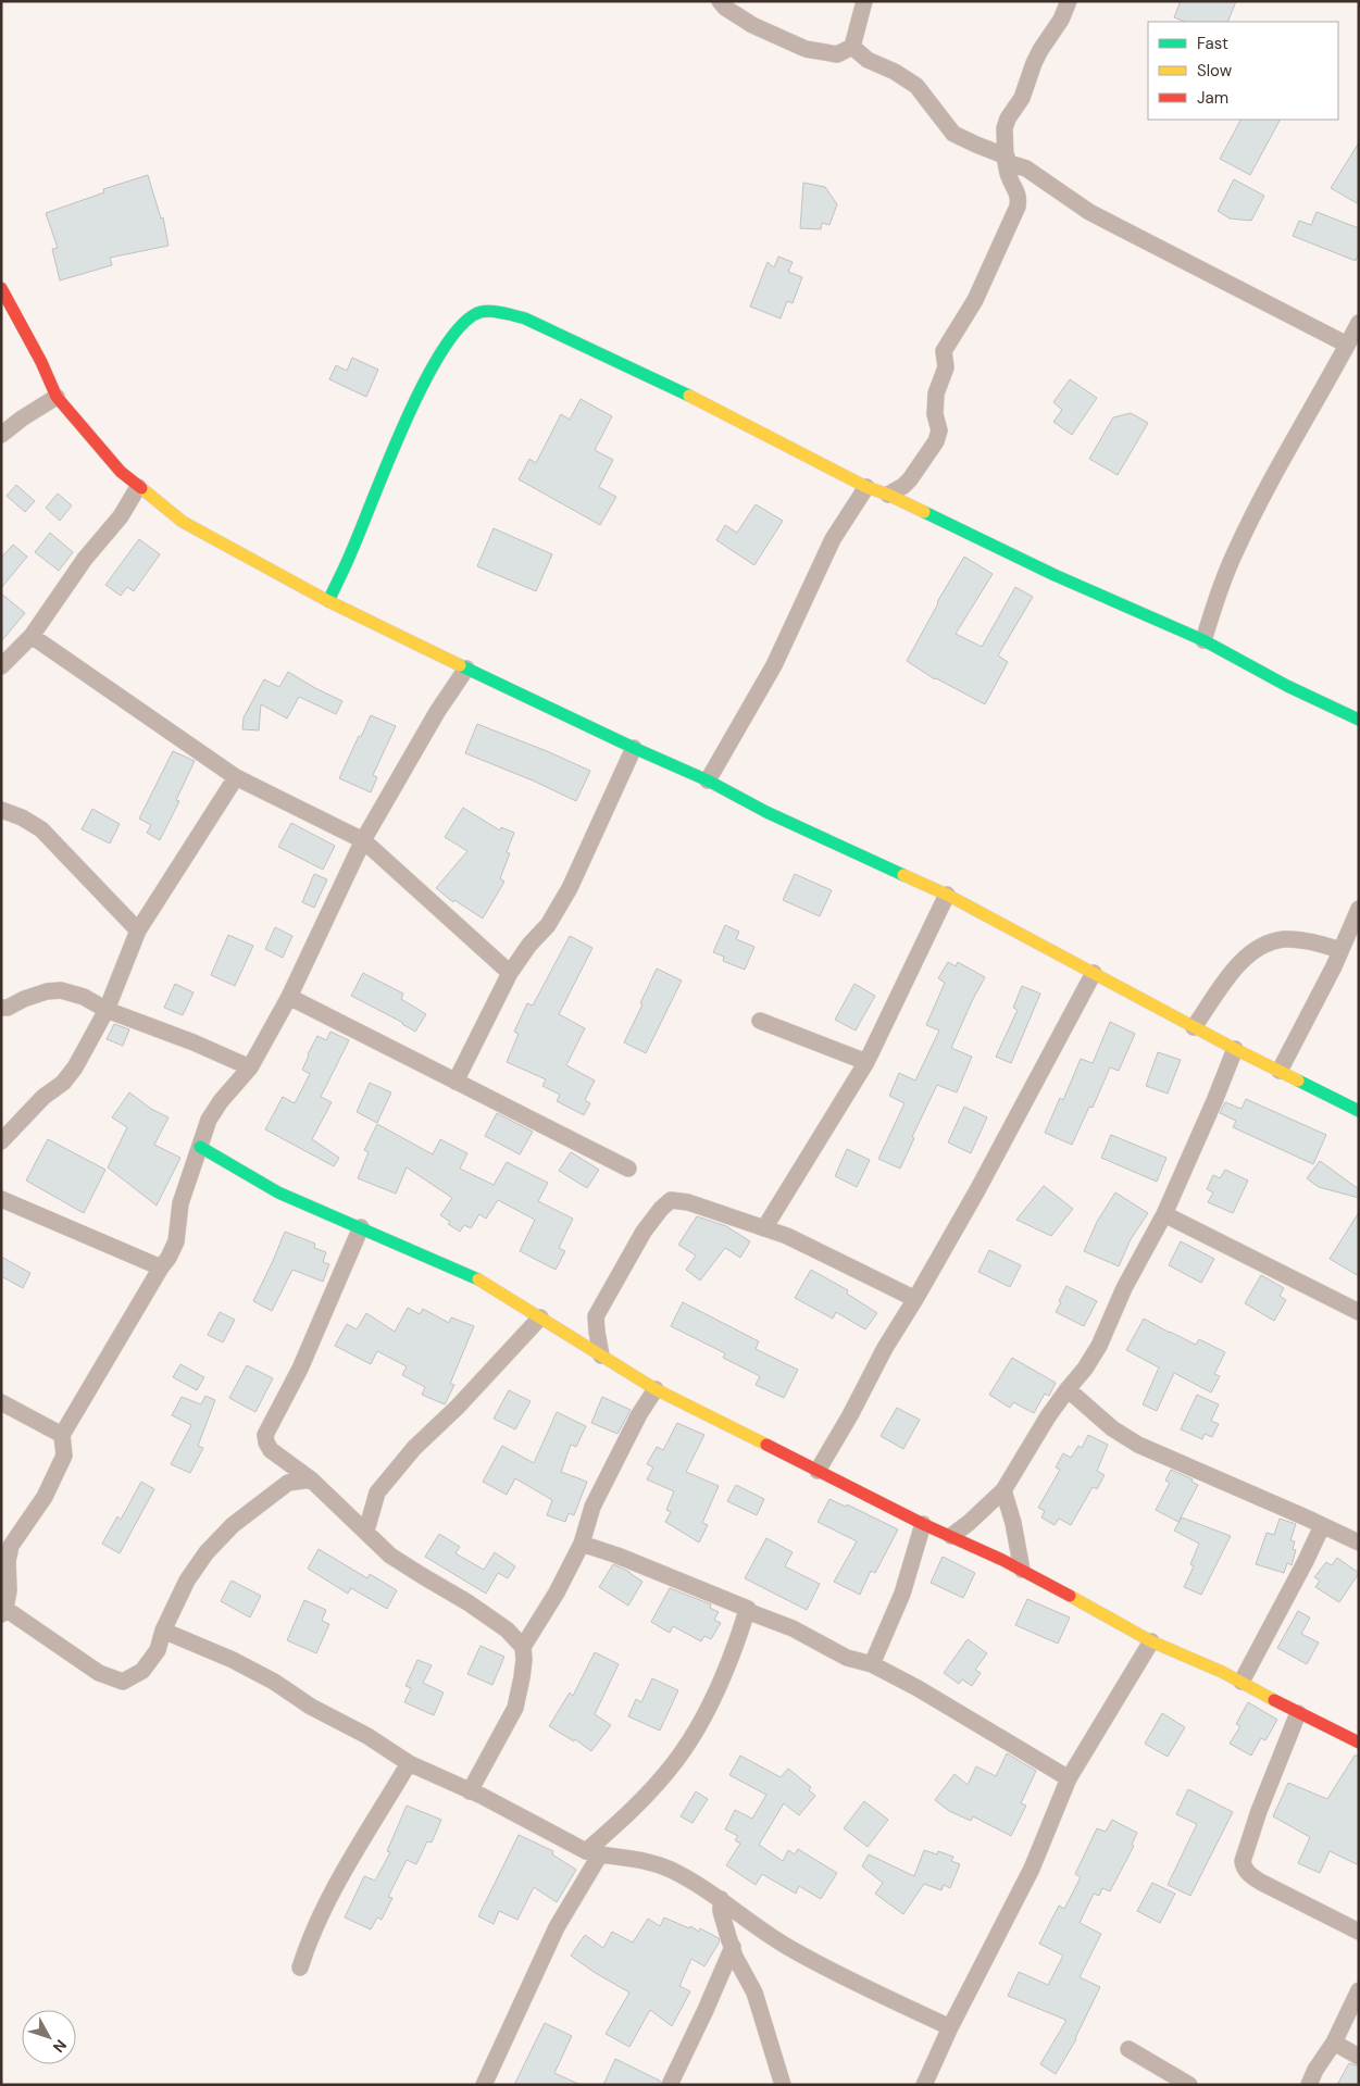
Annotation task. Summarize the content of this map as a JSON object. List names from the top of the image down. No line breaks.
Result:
{"legend":["Fast","Slow","Jam"],"north":"bottom right"}
